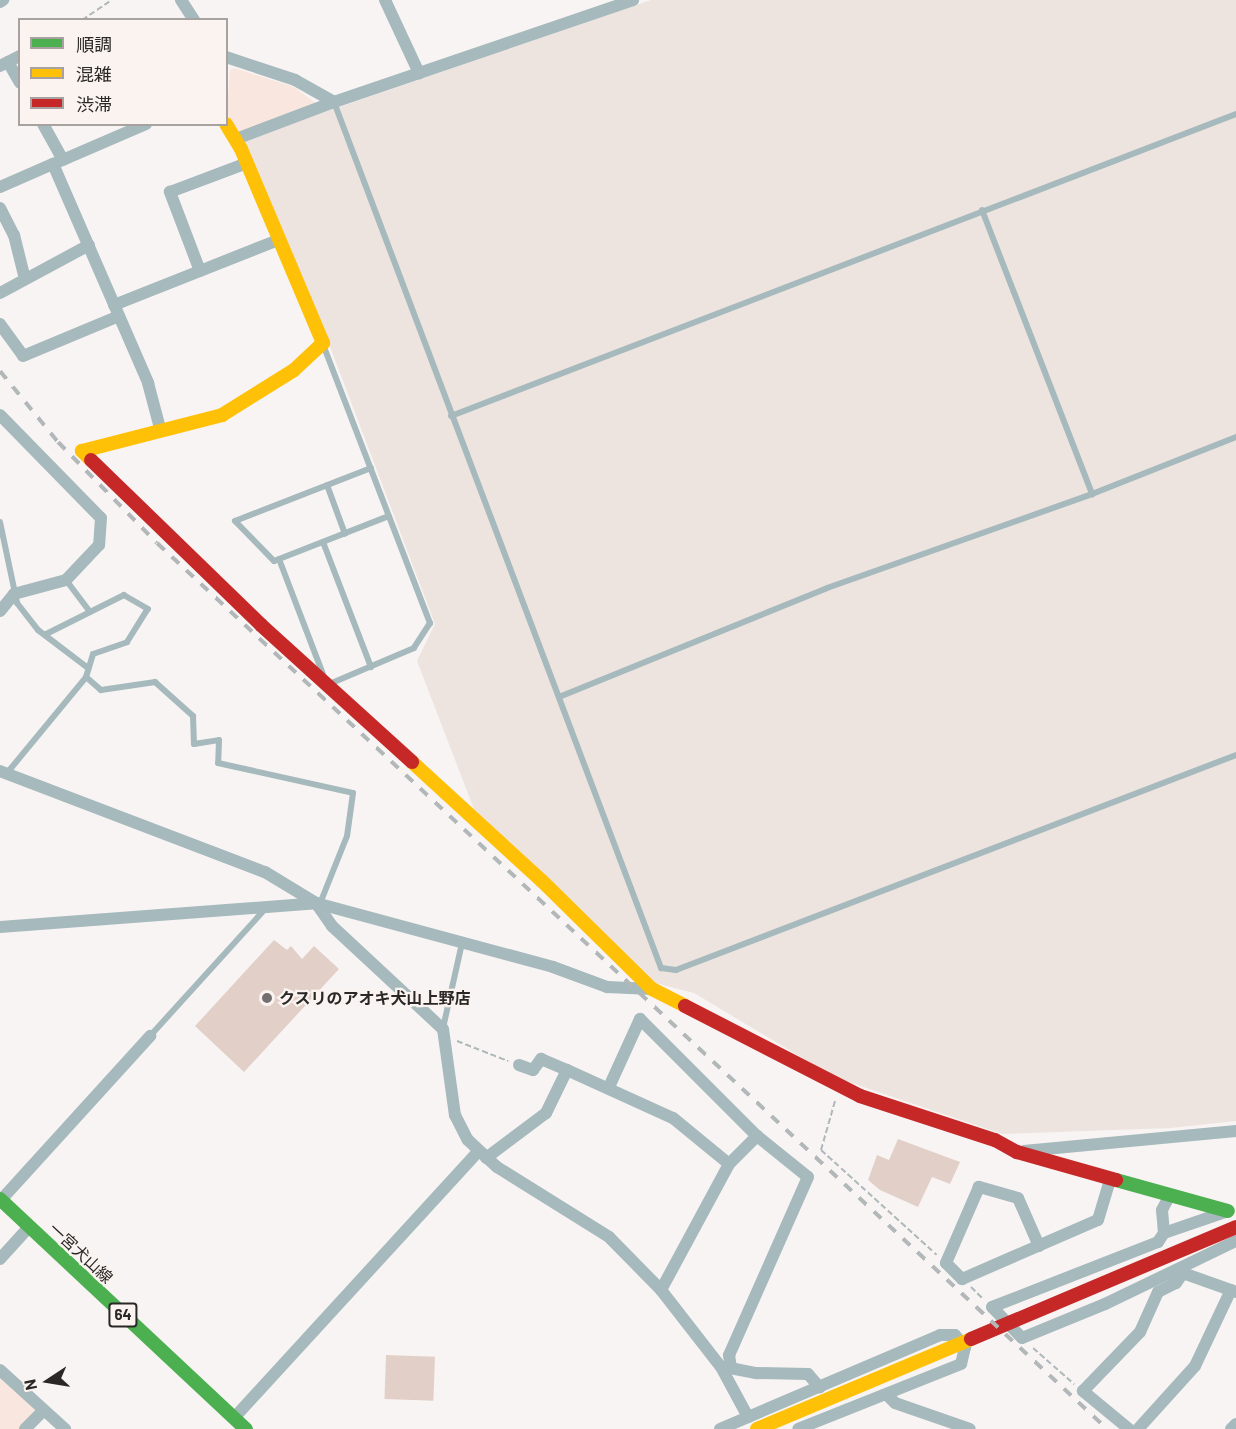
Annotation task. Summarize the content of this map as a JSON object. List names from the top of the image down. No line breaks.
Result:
{"streets":{"street":["一宮犬山線","64"]},"places":["クスリのアオキ犬山上野店"],"legend":["順調","混雑","渋滞"],"north":"left"}
